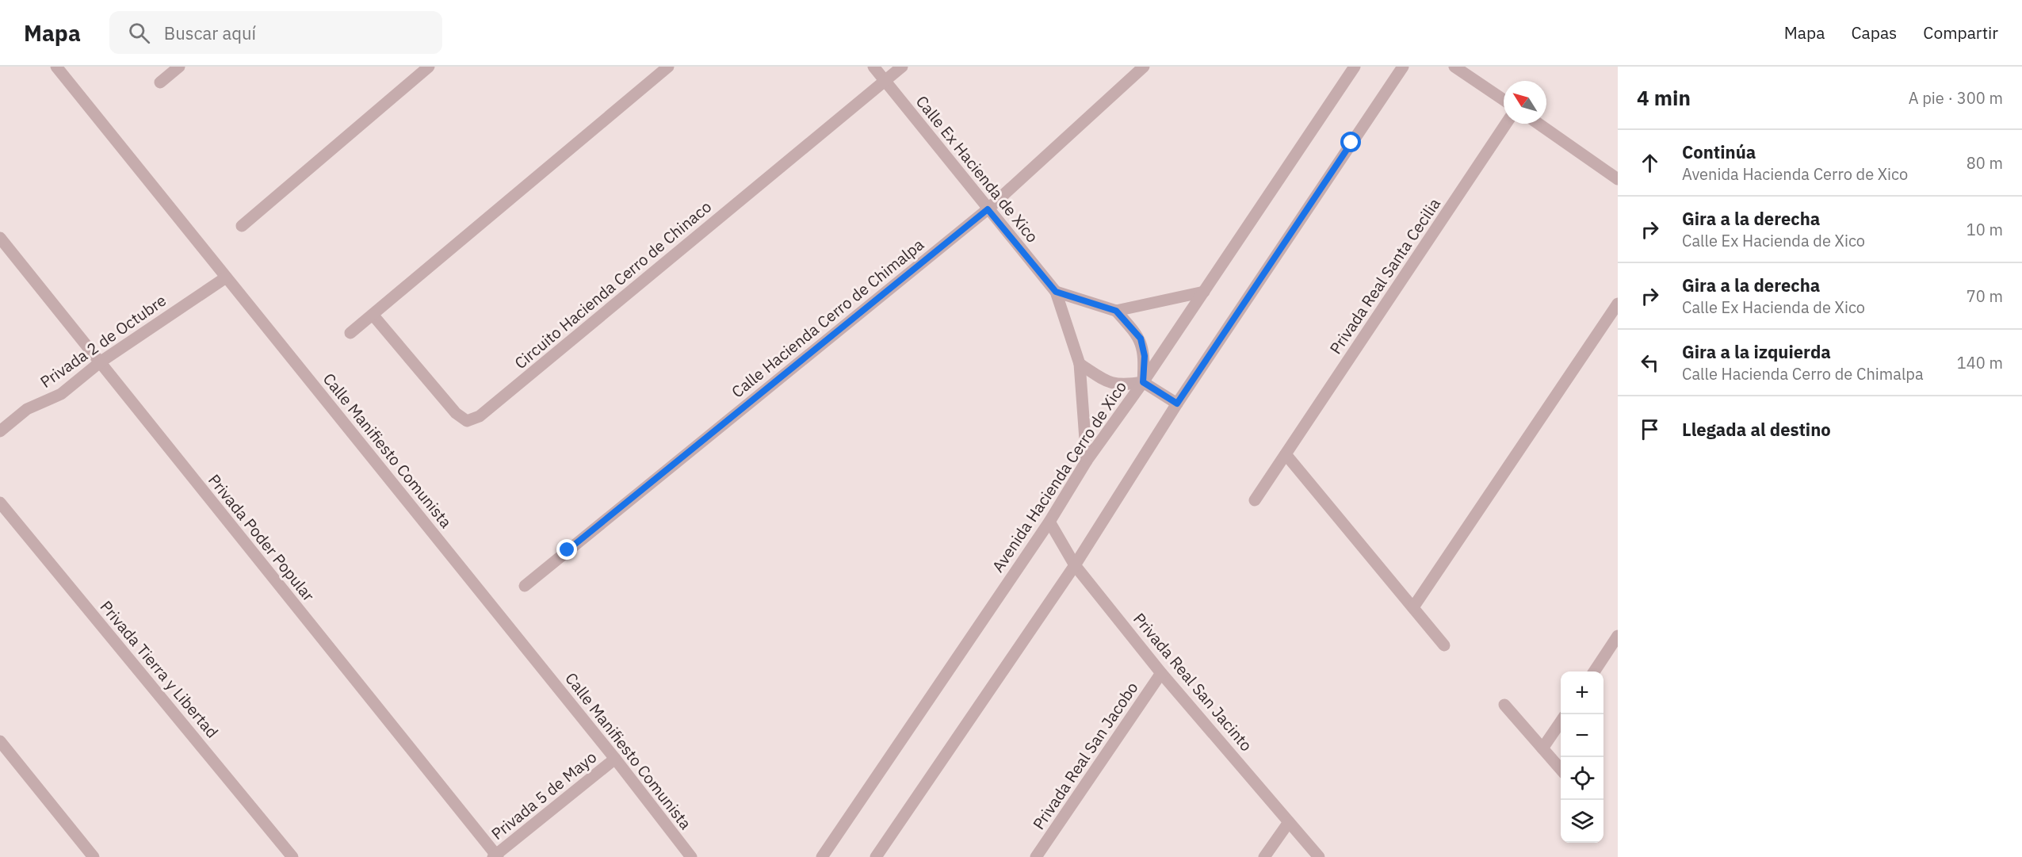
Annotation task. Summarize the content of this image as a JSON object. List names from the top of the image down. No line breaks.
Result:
{"streets":{"street":["Calle Ex Hacienda de Xico","Privada Real Santa Cecilia","Circuito Hacienda Cerro de Chinaco","Calle Hacienda Cerro de Chimalpa","Privada 2 de Octubre","Calle Manifiesto Comunista","Avenida Hacienda Cerro de Xico","Privada Poder Popular","Privada Tierra y Libertad","Privada Real San Jacinto","Privada Real San Jacobo","Privada 5 de Mayo"]},"crossings":[["Calle Ex Hacienda de Xico","Circuito Hacienda Cerro de Chinaco"],["Calle Ex Hacienda de Xico","Calle Hacienda Cerro de Chimalpa"],["Calle Ex Hacienda de Xico","Avenida Hacienda Cerro de Xico"],["Privada 2 de Octubre","Calle Manifiesto Comunista"],["Privada 2 de Octubre","Privada Poder Popular"],["Calle Manifiesto Comunista","Privada 5 de Mayo"],["Avenida Hacienda Cerro de Xico","Privada Real San Jacinto"],["Privada Poder Popular","Privada 5 de Mayo"],["Privada Real San Jacinto","Privada Real San Jacobo"]],"north":"top left","page":{"header":"Mapa","search":"Buscar aquí","nav":["Mapa","Capas","Compartir"],"heading":["4 min","A pie · 300 m"],"list":[["Continúa","Avenida Hacienda Cerro de Xico","80 m"],["Gira a la derecha","Calle Ex Hacienda de Xico","10 m"],["Gira a la derecha","Calle Ex Hacienda de Xico","70 m"],["Gira a la izquierda","Calle Hacienda Cerro de Chimalpa","140 m"],"Llegada al destino"],"map_buttons":["+","−"]}}
